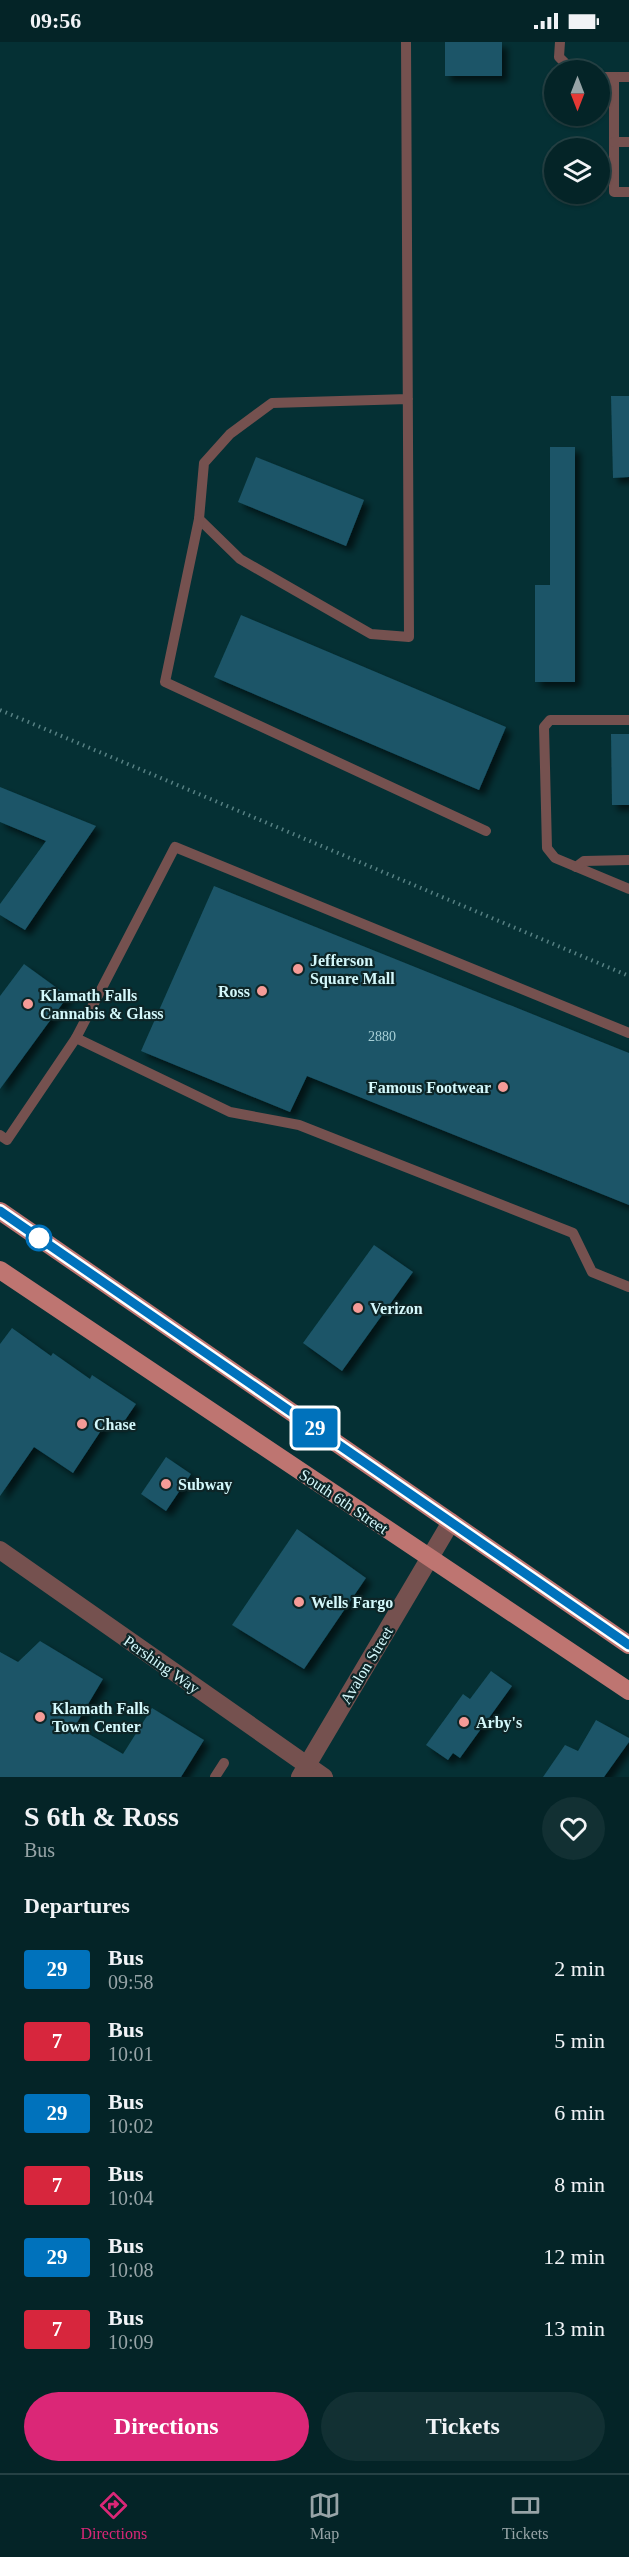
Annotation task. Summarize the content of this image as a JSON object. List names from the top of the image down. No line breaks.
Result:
{"streets":{"main road":["South 6th Street"],"street":["Pershing Way","Avalon Street"]},"crossings":[["South 6th Street","Avalon Street"],["Pershing Way","Avalon Street"]],"places":["Jefferson Square Mall","Ross","Klamath Falls Cannabis & Glass","Famous Footwear","Verizon","Chase","Subway","Wells Fargo","Klamath Falls Town Center","Arby's"],"lines":["bus line 29"],"house_numbers":["2880"],"north":"bottom","page":{"status":"09:56","on_map":"29","heading":[["S 6th & Ross","Bus"],"Departures"],"list":[{"mark":"29","name":"Bus","note":"09:58","value":"2 min"},{"mark":"7","name":"Bus","note":"10:01","value":"5 min"},{"mark":"29","name":"Bus","note":"10:02","value":"6 min"},{"mark":"7","name":"Bus","note":"10:04","value":"8 min"},{"mark":"29","name":"Bus","note":"10:08","value":"12 min"},{"mark":"7","name":"Bus","note":"10:09","value":"13 min"}],"buttons":["Directions","Tickets"],"tabs":["Directions","Map","Tickets"]}}
